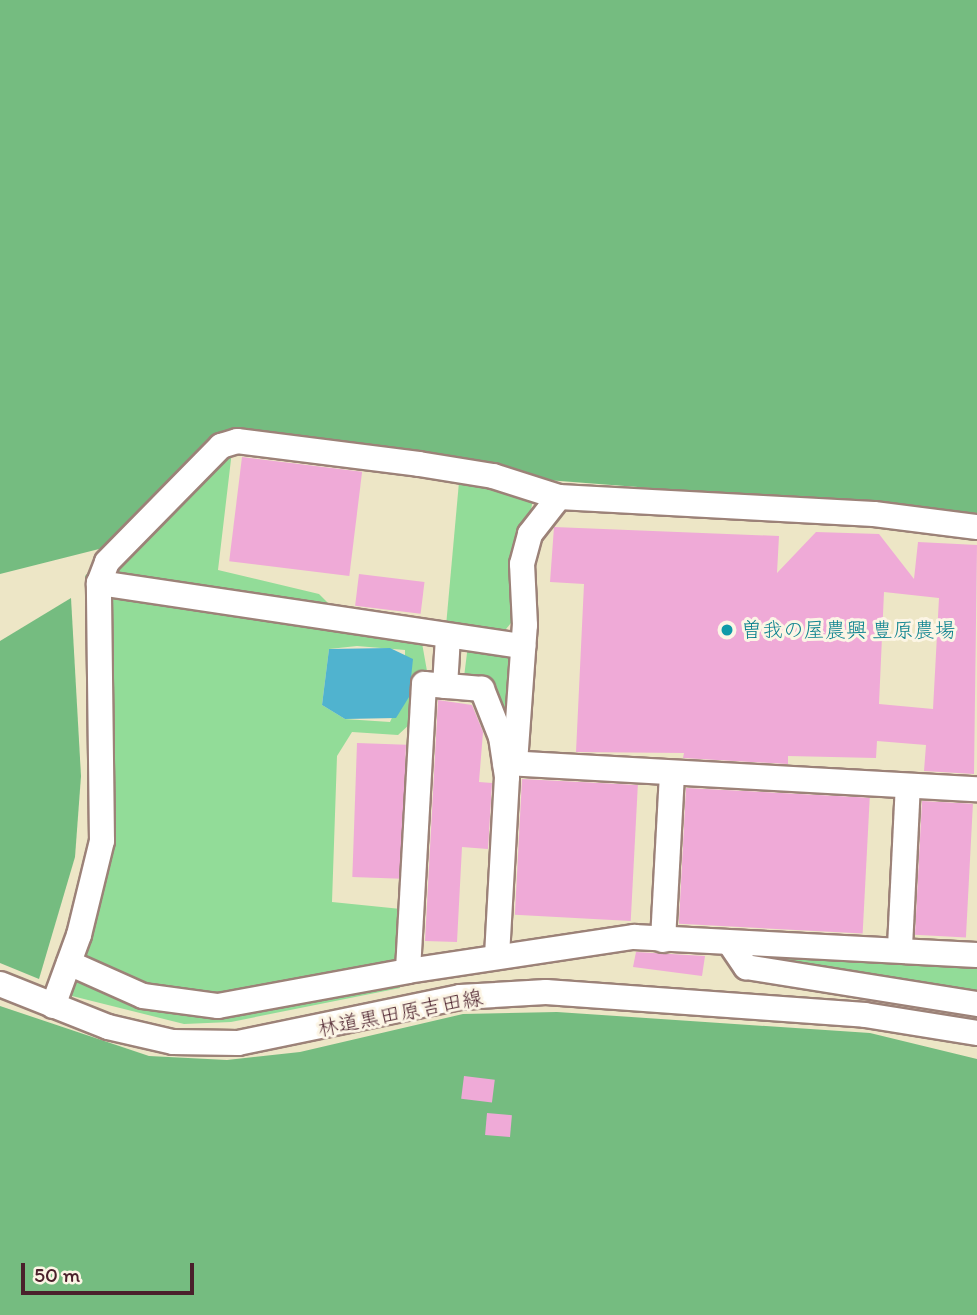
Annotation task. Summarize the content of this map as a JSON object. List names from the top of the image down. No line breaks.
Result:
{"streets":{"street":["林道黒田原吉田線"]},"places":["曽我の屋農興 豊原農場"],"scale_bar":"50 m"}
